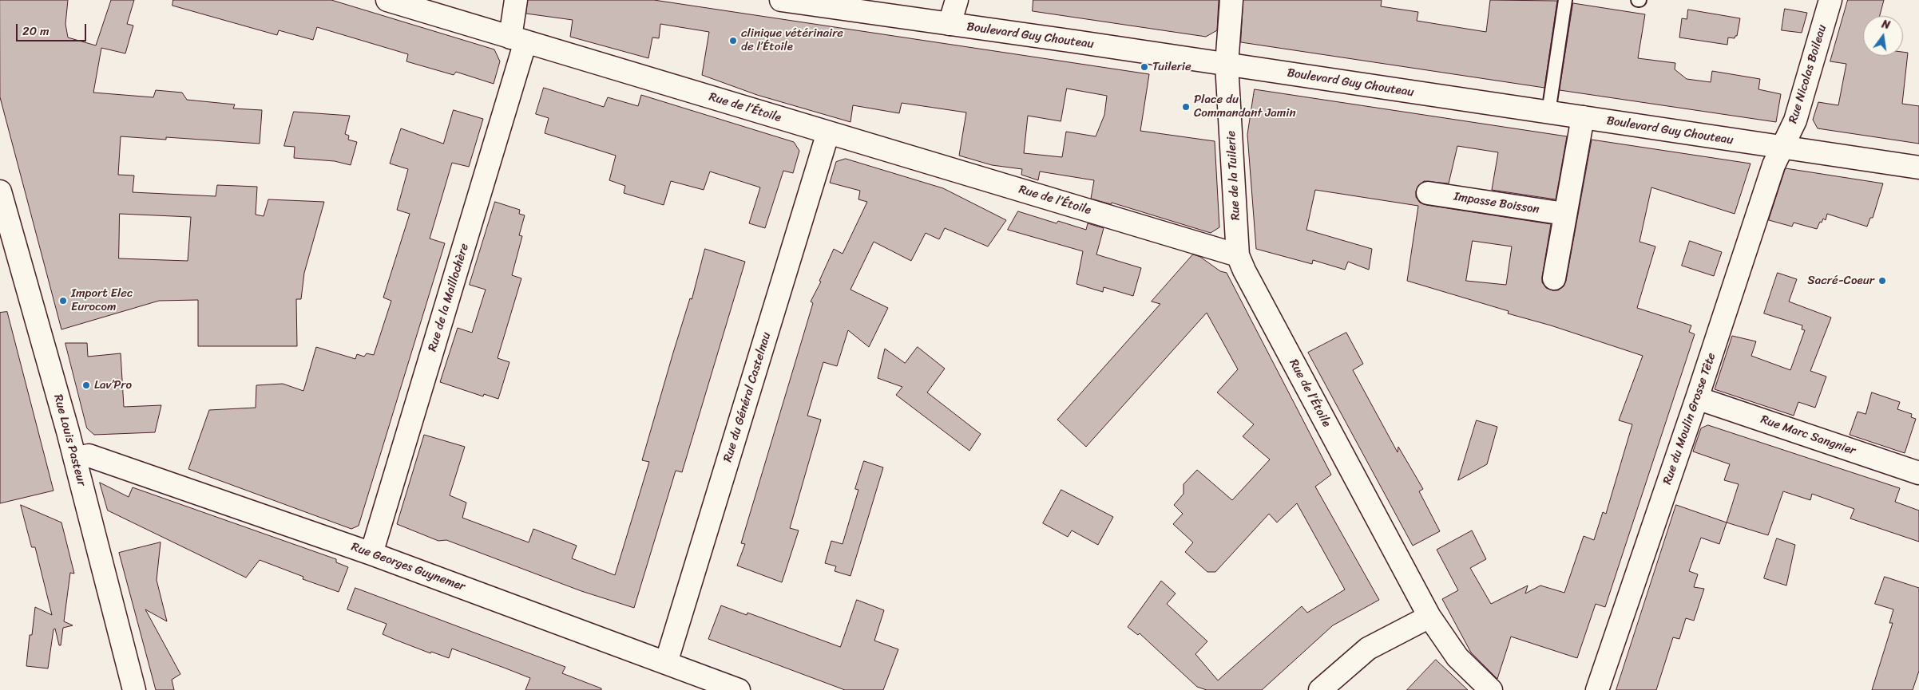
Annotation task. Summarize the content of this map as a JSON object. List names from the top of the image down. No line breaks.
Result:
{"streets":{"street":["Boulevard Guy Chouteau","Rue Nicolas Boileau","Rue de l’Étoile","Rue de la Tuilerie","Impasse Boisson","Rue de la Maillochère","Rue du Général Castelnau","Rue du Moulin Grosse Tête","Rue Marc Sangnier","Rue Louis Pasteur","Rue Georges Guynemer"]},"crossings":[["Boulevard Guy Chouteau","Rue Nicolas Boileau"],["Boulevard Guy Chouteau","Rue de la Tuilerie"],["Boulevard Guy Chouteau","Rue du Moulin Grosse Tête"],["Rue Nicolas Boileau","Rue du Moulin Grosse Tête"],["Rue de l’Étoile","Rue de la Tuilerie"],["Rue de l’Étoile","Rue de la Maillochère"],["Rue de l’Étoile","Rue du Général Castelnau"],["Rue de la Maillochère","Rue Georges Guynemer"],["Rue du Général Castelnau","Rue Georges Guynemer"],["Rue du Moulin Grosse Tête","Rue Marc Sangnier"],["Rue Louis Pasteur","Rue Georges Guynemer"]],"places":["clinique vétérinaire de l’Étoile","Tuilerie","Place du Commandant Jamin","Sacré-Coeur","Import Elec Eurocom","Lav’Pro"],"scale_bar":"20 m","north":"top"}
